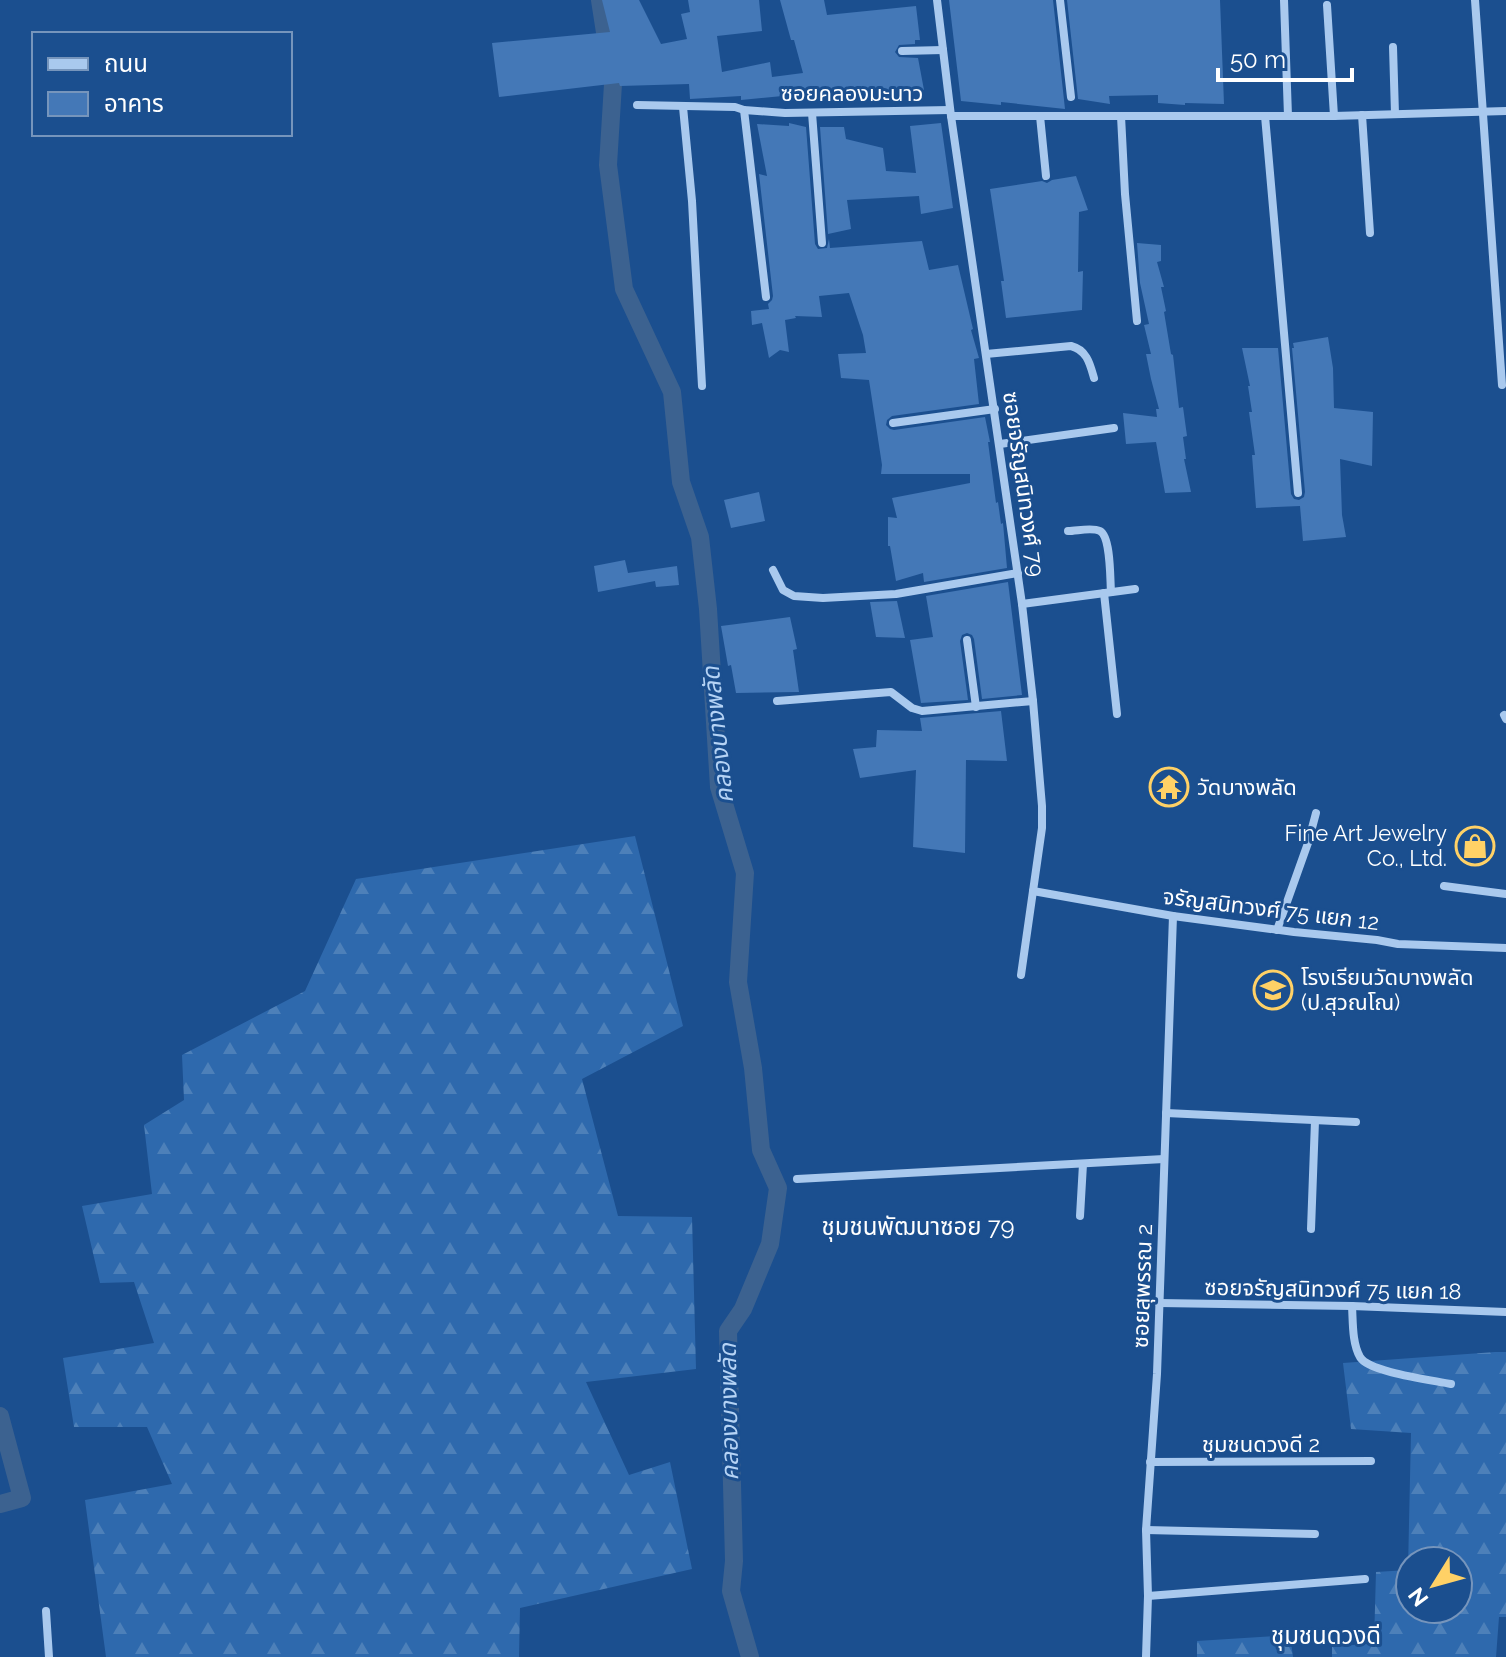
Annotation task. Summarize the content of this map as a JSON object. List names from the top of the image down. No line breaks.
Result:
{"streets":{"street":["ซอยคลองมะนาว","ซอยจรัญสนิทวงศ์ 79","จรัญสนิทวงศ์ 75 แยก 12","ซอยสุพรรณ 2","ซอยจรัญสนิทวงศ์ 75 แยก 18","ชุมชนดวงดี 2"]},"crossings":[["ซอยคลองมะนาว","ซอยจรัญสนิทวงศ์ 79"],["ซอยจรัญสนิทวงศ์ 79","จรัญสนิทวงศ์ 75 แยก 12"],["จรัญสนิทวงศ์ 75 แยก 12","ซอยสุพรรณ 2"],["ซอยสุพรรณ 2","ซอยจรัญสนิทวงศ์ 75 แยก 18"],["ซอยสุพรรณ 2","ชุมชนดวงดี 2"]],"districts":["ชุมชนพัฒนาซอย 79","ชุมชนดวงดี"],"water":["คลองบางพลัด"],"places":{"temple":["วัดบางพลัด"],"shop":["Fine Art Jewelry Co., Ltd."],"school or university":["โรงเรียนวัดบางพลัด (ป.สุวณโณ)"]},"legend":["ถนน","อาคาร"],"scale_bar":"50 m","north":"bottom left"}
